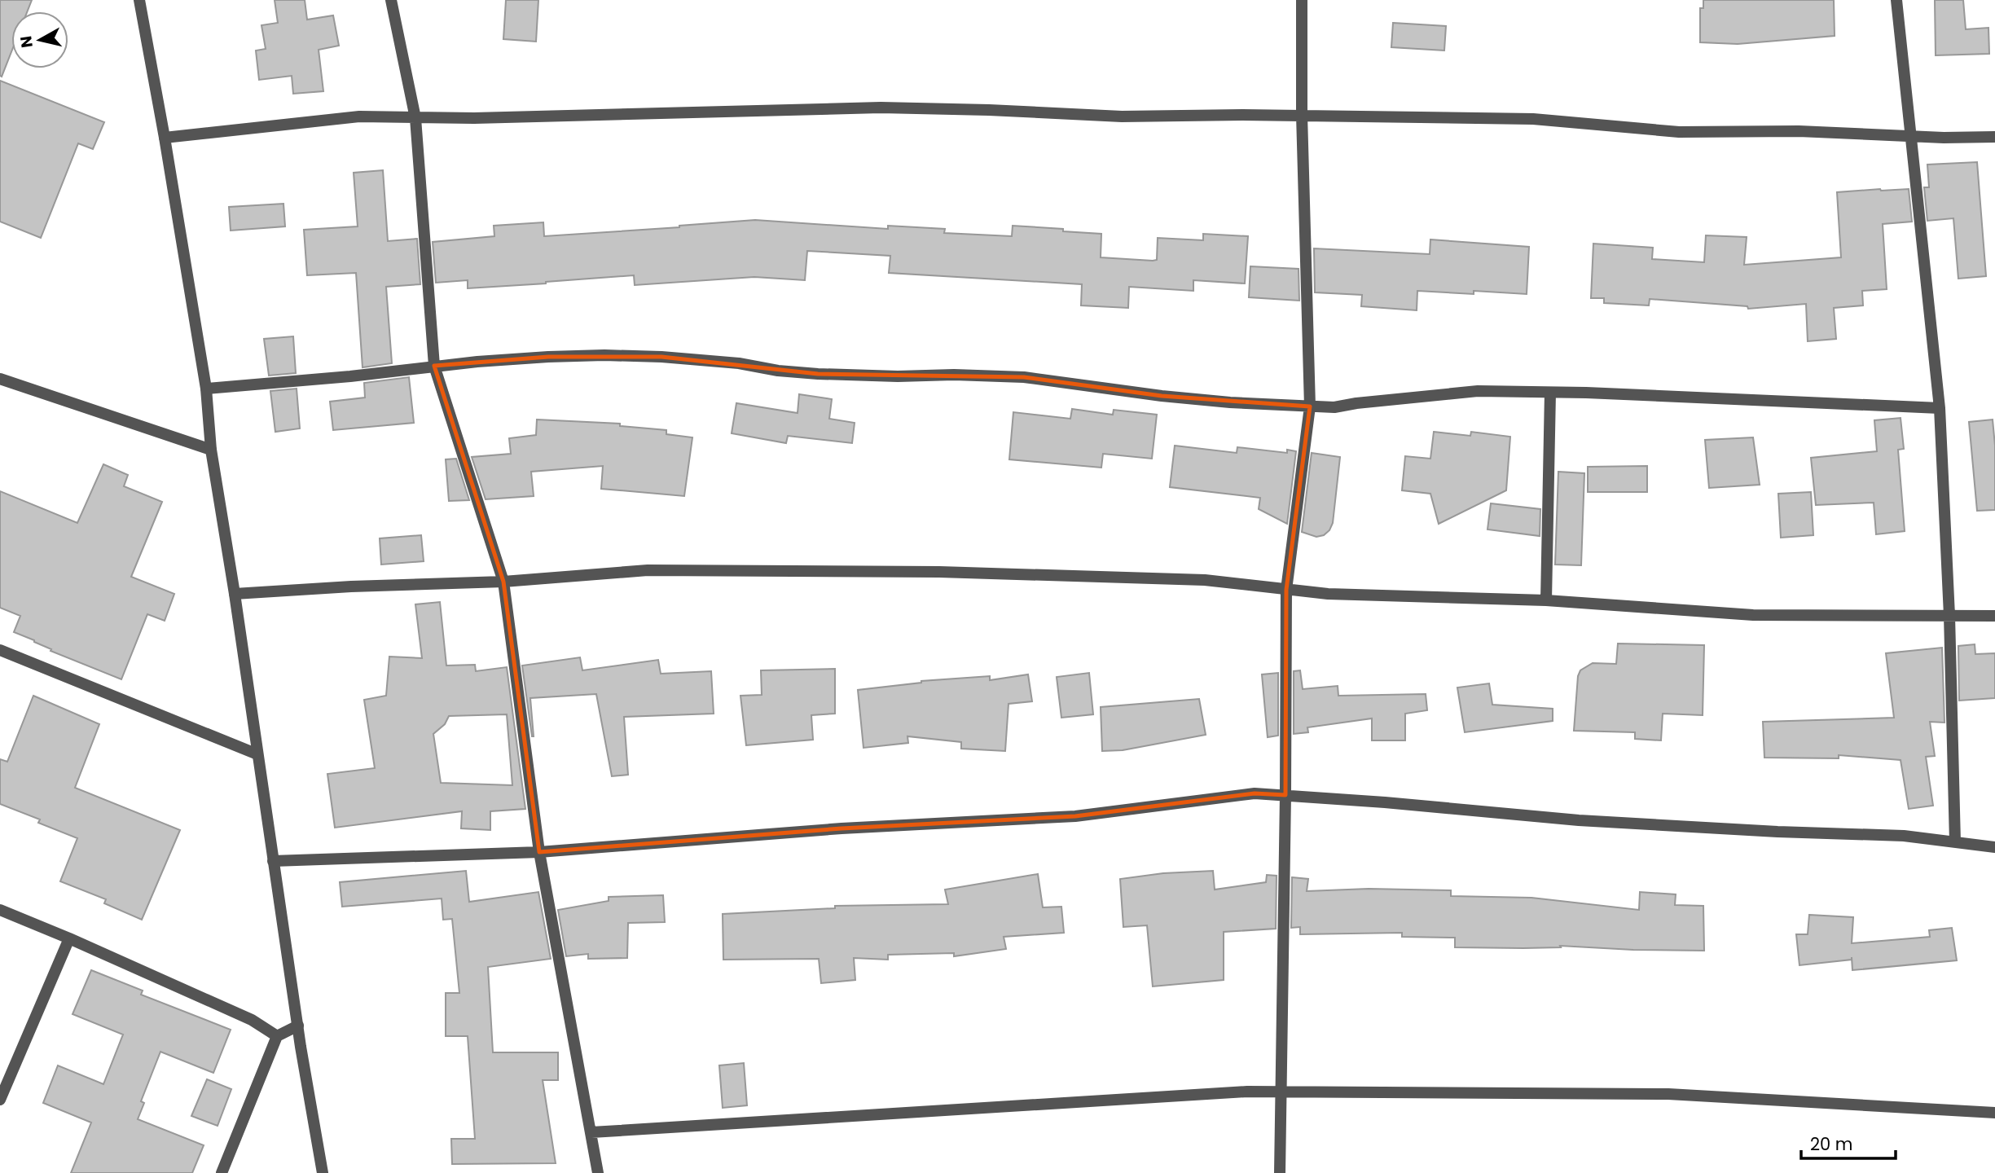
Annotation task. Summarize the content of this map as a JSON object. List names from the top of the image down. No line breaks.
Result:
{"scale_bar":"20 m","north":"left"}
